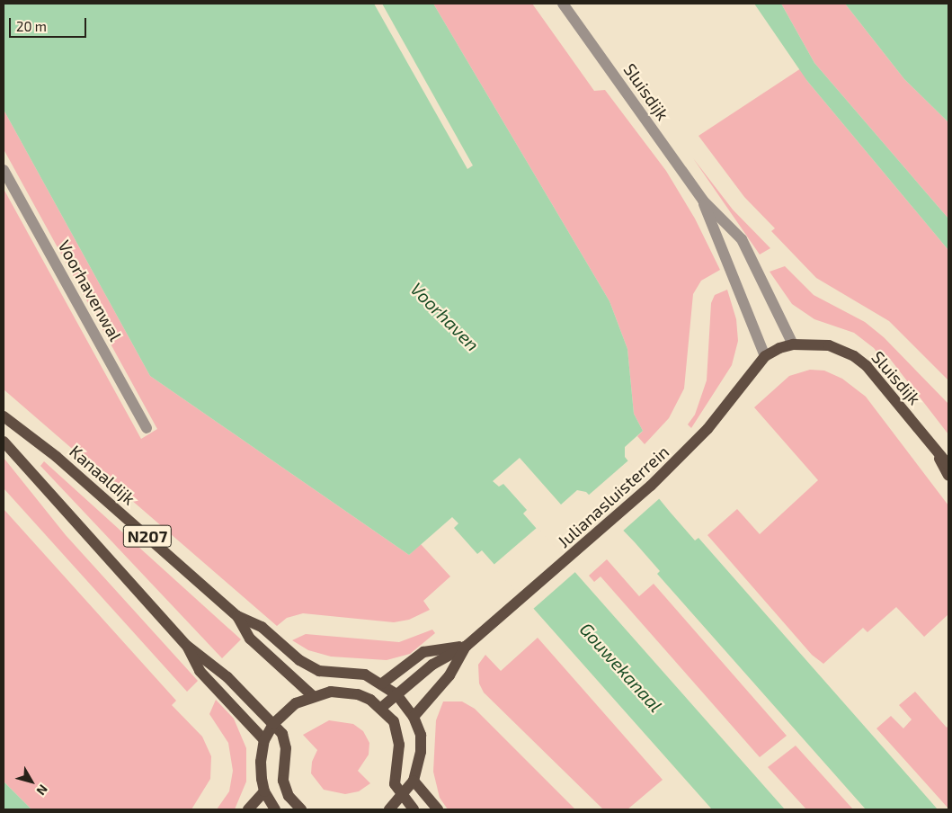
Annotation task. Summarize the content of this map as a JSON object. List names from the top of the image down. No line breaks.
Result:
{"streets":{"main road":["Sluisdijk","Kanaaldijk","Julianasluisterrein","N207"],"street":["Voorhavenwal"]},"crossings":[["Sluisdijk","Julianasluisterrein"],["Kanaaldijk","N207"],["Julianasluisterrein","N207"]],"water":["Voorhaven","Gouwekanaal"],"scale_bar":"20 m","north":"bottom right"}
